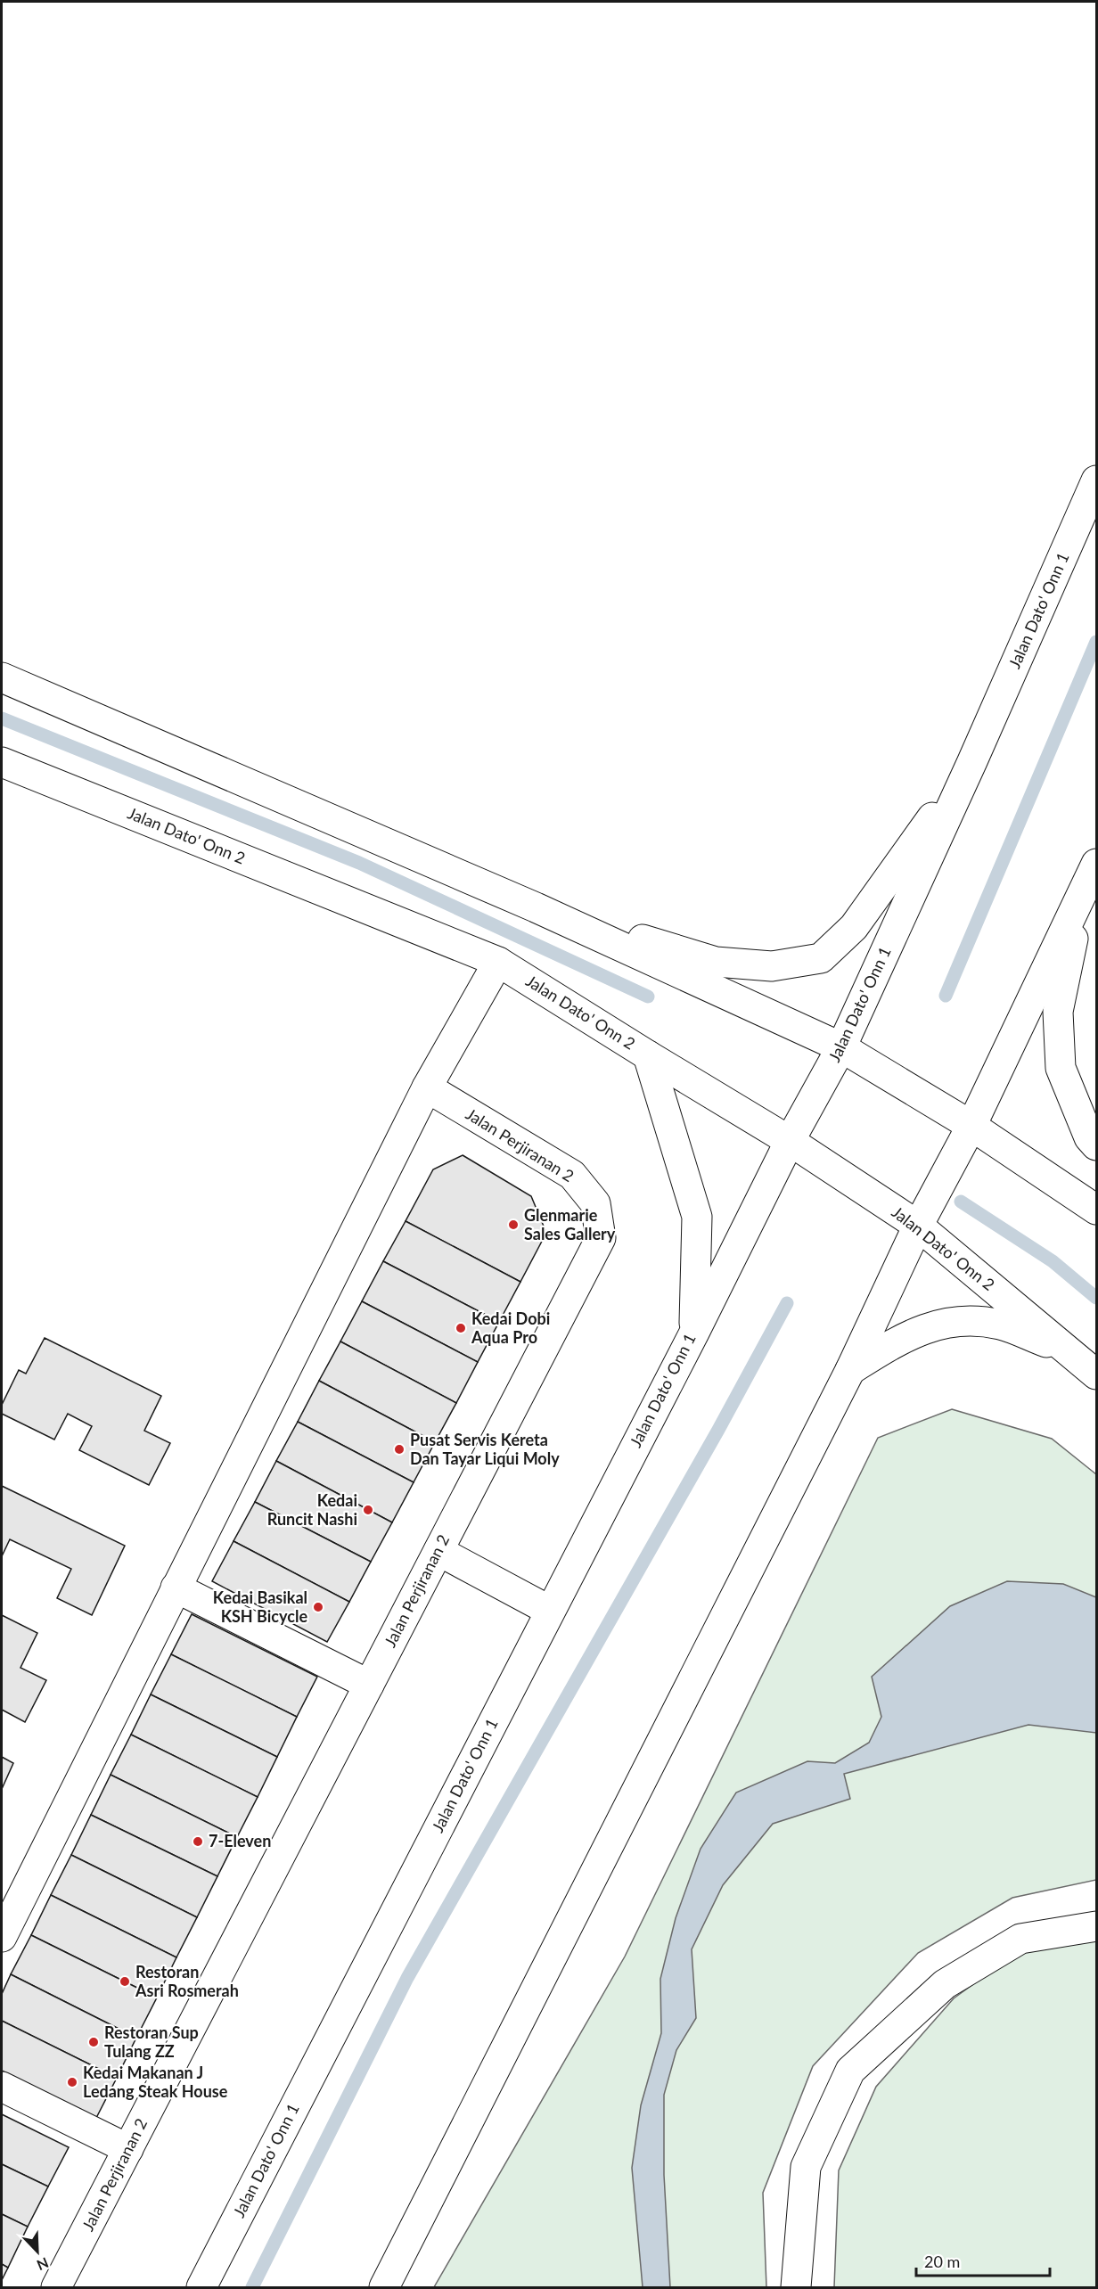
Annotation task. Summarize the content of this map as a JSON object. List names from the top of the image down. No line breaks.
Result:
{"streets":{"main road":["Jalan Dato' Onn 1","Jalan Dato' Onn 2","Jalan Perjiranan 2"]},"crossings":[["Jalan Dato' Onn 1","Jalan Dato' Onn 2"]],"places":["Glenmarie Sales Gallery","Kedai Dobi Aqua Pro","Pusat Servis Kereta Dan Tayar Liqui Moly","Kedai Runcit Nashi","Kedai Basikal KSH Bicycle","7-Eleven","Restoran Asri Rosmerah","Restoran Sup Tulang ZZ","Kedai Makanan J Ledang Steak House"],"scale_bar":"20 m","north":"bottom right"}
